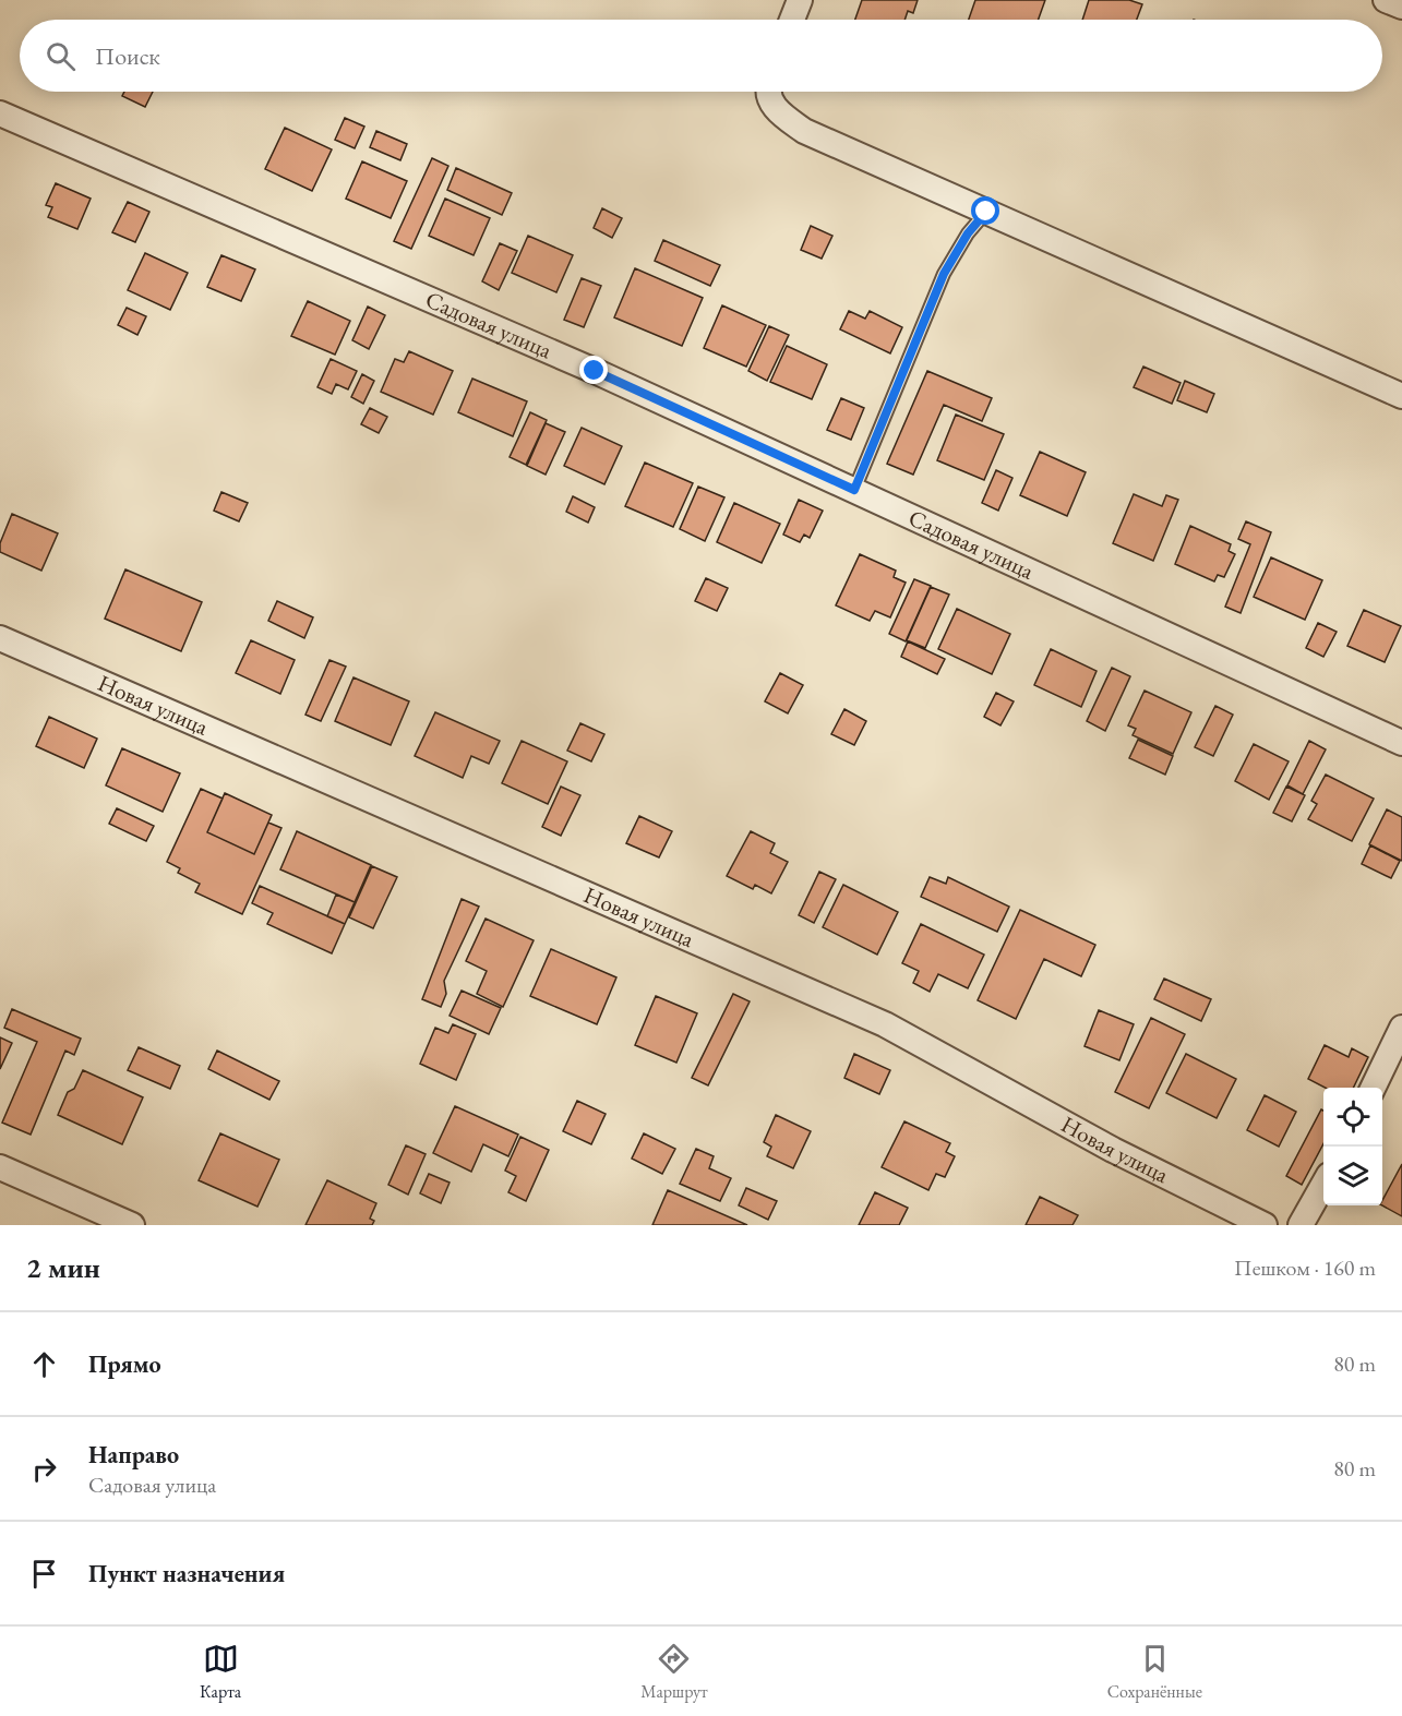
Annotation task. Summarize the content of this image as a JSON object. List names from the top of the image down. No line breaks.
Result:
{"streets":{"street":["Садовая улица","Новая улица"]},"page":{"search":"Поиск","heading":["2 мин","Пешком · 160 m"],"list":[["Прямо","80 m"],["Направо","Садовая улица","80 m"],"Пункт назначения"],"nav":["Карта","Маршрут","Сохранённые"]}}
